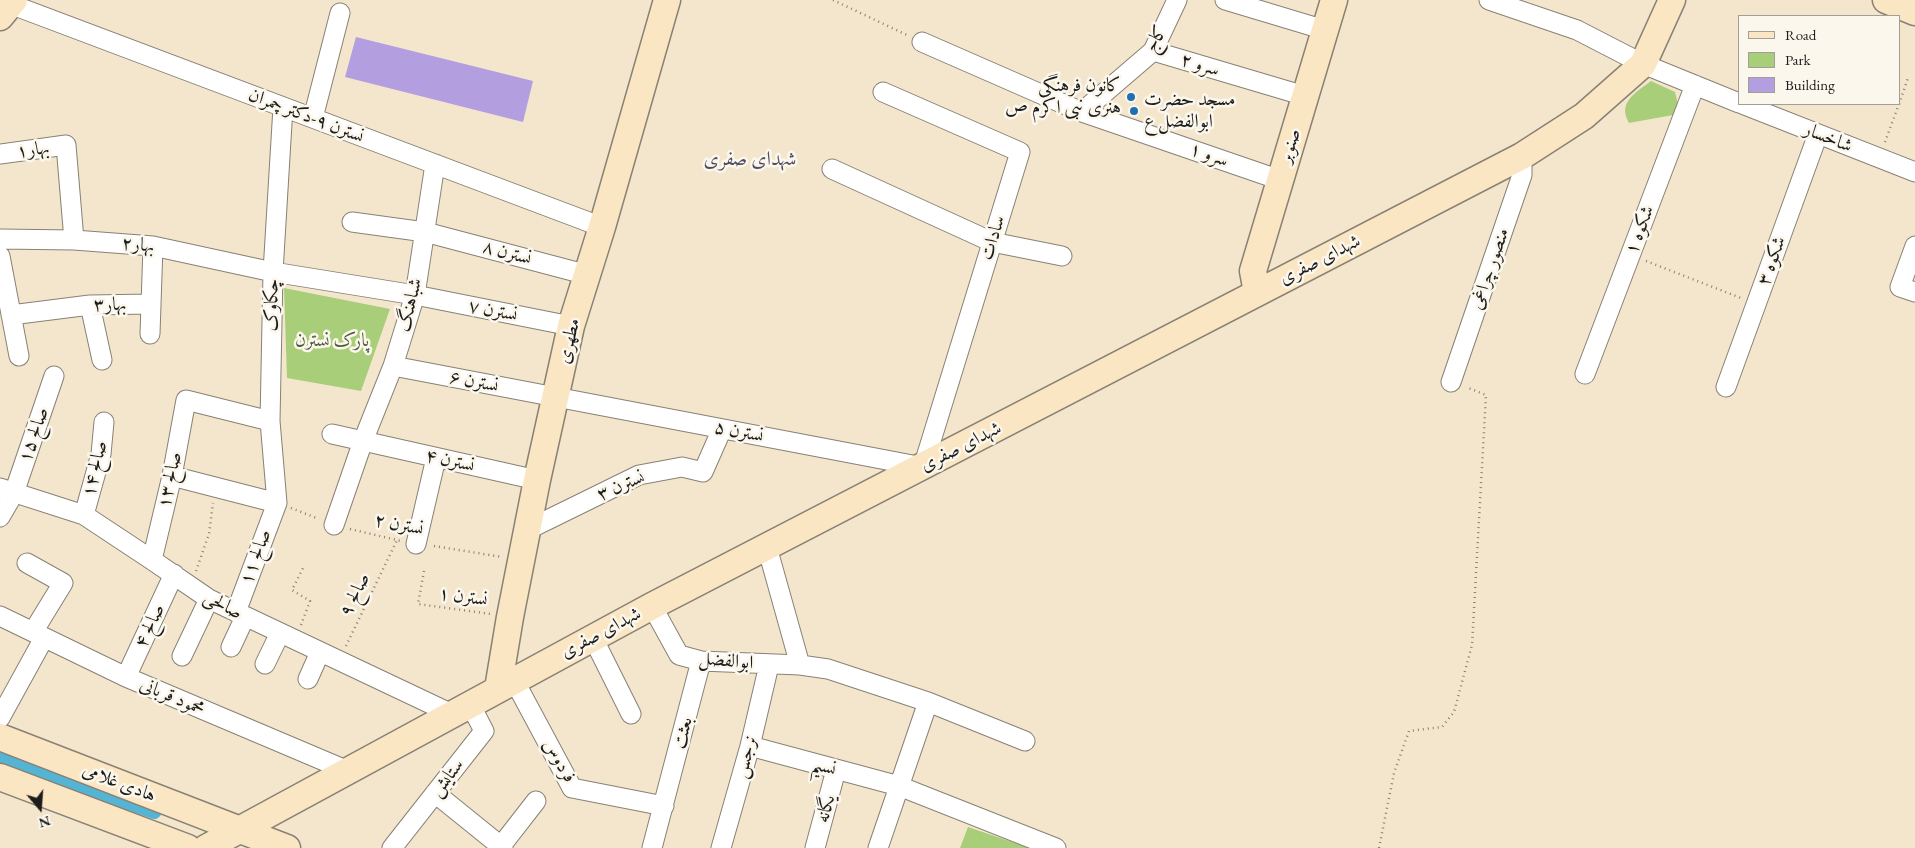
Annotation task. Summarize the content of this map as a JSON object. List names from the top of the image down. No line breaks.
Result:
{"streets":{"street":["کاج","سرو ۲","نسترن ۹-دکتر چمران","شاخسار","صنوبر","بهار۱","سرو ۱","شکوه ۱","سادات","بهار۲","نسترن ۸","شهدای صفری","شکوه ۳","منصور چراغی","بهار۳","چکاوک","شباهنگ","نسترن ۷","مطهری","نسترن ۶","نسترن ۵","صالح ۱۵","نسترن ۴","صالح ۱۴","صالح ۱۳","نسترن ۳","صالح ۱۱","صالحی","صالح ۴","ابوالفضل","محمود قربانی","بعثت","نرجس","فردوس","نسیم","ستایش","هادی غلامی","یگانه"],"path":["نسترن ۲","صالح ۹","نسترن ۱"]},"crossings":[["کاج","سرو ۲"],["کاج","سرو ۱"],["سرو ۲","صنوبر"],["نسترن ۹-دکتر چمران","چکاوک"],["نسترن ۹-دکتر چمران","شباهنگ"],["نسترن ۹-دکتر چمران","مطهری"],["شاخسار","شکوه ۱"],["شاخسار","شهدای صفری"],["شاخسار","شکوه ۳"],["صنوبر","سرو ۱"],["صنوبر","شهدای صفری"],["بهار۱","بهار۲"],["سادات","شهدای صفری"],["سادات","نسترن ۵"],["بهار۲","بهار۳"],["بهار۲","چکاوک"],["بهار۲","شباهنگ"],["بهار۲","نسترن ۷"],["نسترن ۸","شباهنگ"],["نسترن ۸","مطهری"],["شهدای صفری","منصور چراغی"],["شهدای صفری","مطهری"],["شهدای صفری","نسترن ۵"],["شهدای صفری","صالحی"],["شهدای صفری","ابوالفضل"],["شهدای صفری","محمود قربانی"],["شهدای صفری","فردوس"],["شهدای صفری","ستایش"],["شهدای صفری","هادی غلامی"],["چکاوک","صالح ۱۳"],["چکاوک","نسترن ۲"],["چکاوک","صالح ۱۱"],["شباهنگ","نسترن ۷"],["شباهنگ","نسترن ۶"],["شباهنگ","نسترن ۴"],["شباهنگ","نسترن ۲"],["نسترن ۷","مطهری"],["مطهری","نسترن ۶"],["مطهری","نسترن ۵"],["مطهری","نسترن ۴"],["مطهری","نسترن ۳"],["مطهری","نسترن ۲"],["مطهری","نسترن ۱"],["مطهری","فردوس"],["نسترن ۶","نسترن ۵"],["نسترن ۵","نسترن ۳"],["صالح ۱۵","صالحی"],["صالح ۱۴","صالحی"],["صالح ۱۳","صالحی"],["نسترن ۲","صالح ۱۱"],["نسترن ۲","صالح ۹"],["صالح ۱۱","صالحی"],["صالح ۹","صالحی"],["صالحی","صالح ۴"],["صالحی","ستایش"],["صالح ۴","محمود قربانی"],["ابوالفضل","بعثت"],["ابوالفضل","نرجس"],["بعثت","فردوس"],["نرجس","نسیم"],["نسیم","یگانه"]],"districts":["شهدای صفری"],"parks":["پارک نسترن"],"places":["کانون فرهنگی هنری نبی اکرم ص","مسجد حضرت ابوالفضل ع"],"legend":["Road","Park","Building"],"north":"bottom"}
